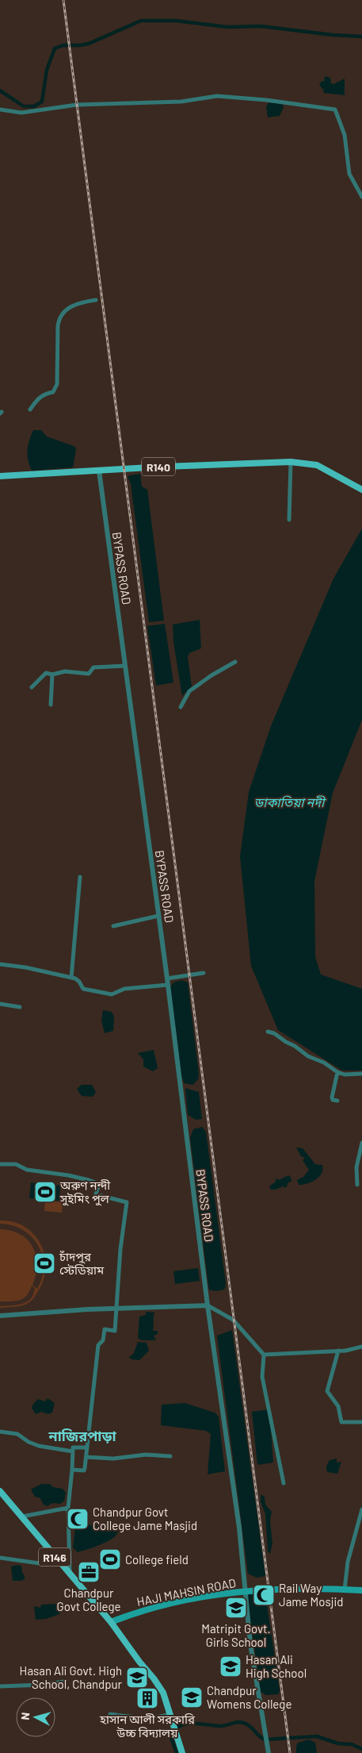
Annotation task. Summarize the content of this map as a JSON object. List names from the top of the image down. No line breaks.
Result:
{"streets":{"main road":["R140","R146","HAJI MAHSIN ROAD"],"street":["BYPASS ROAD"]},"crossings":[["R140","BYPASS ROAD"],["BYPASS ROAD","HAJI MAHSIN ROAD"],["R146","HAJI MAHSIN ROAD"]],"districts":["নাজিরপাড়া"],"water":["ডাকাতিয়া নদী"],"places":{"sports":["অরুণ নন্দী সুইমিং পুল","চাঁদপুর স্টেডিয়াম","College field"],"mosque":["Chandpur Govt College Jame Masjid","Rail Way Jame Mosjid"],"office":["Chandpur Govt College"],"school or university":["Matripit Govt. Girls School","Hasan Ali High School","Hasan Ali Govt. High School, Chandpur","Chandpur Womens College"],"building":["হাসান আলী সরকারি উচ্চ বিদ্যালয়"]},"north":"left"}
